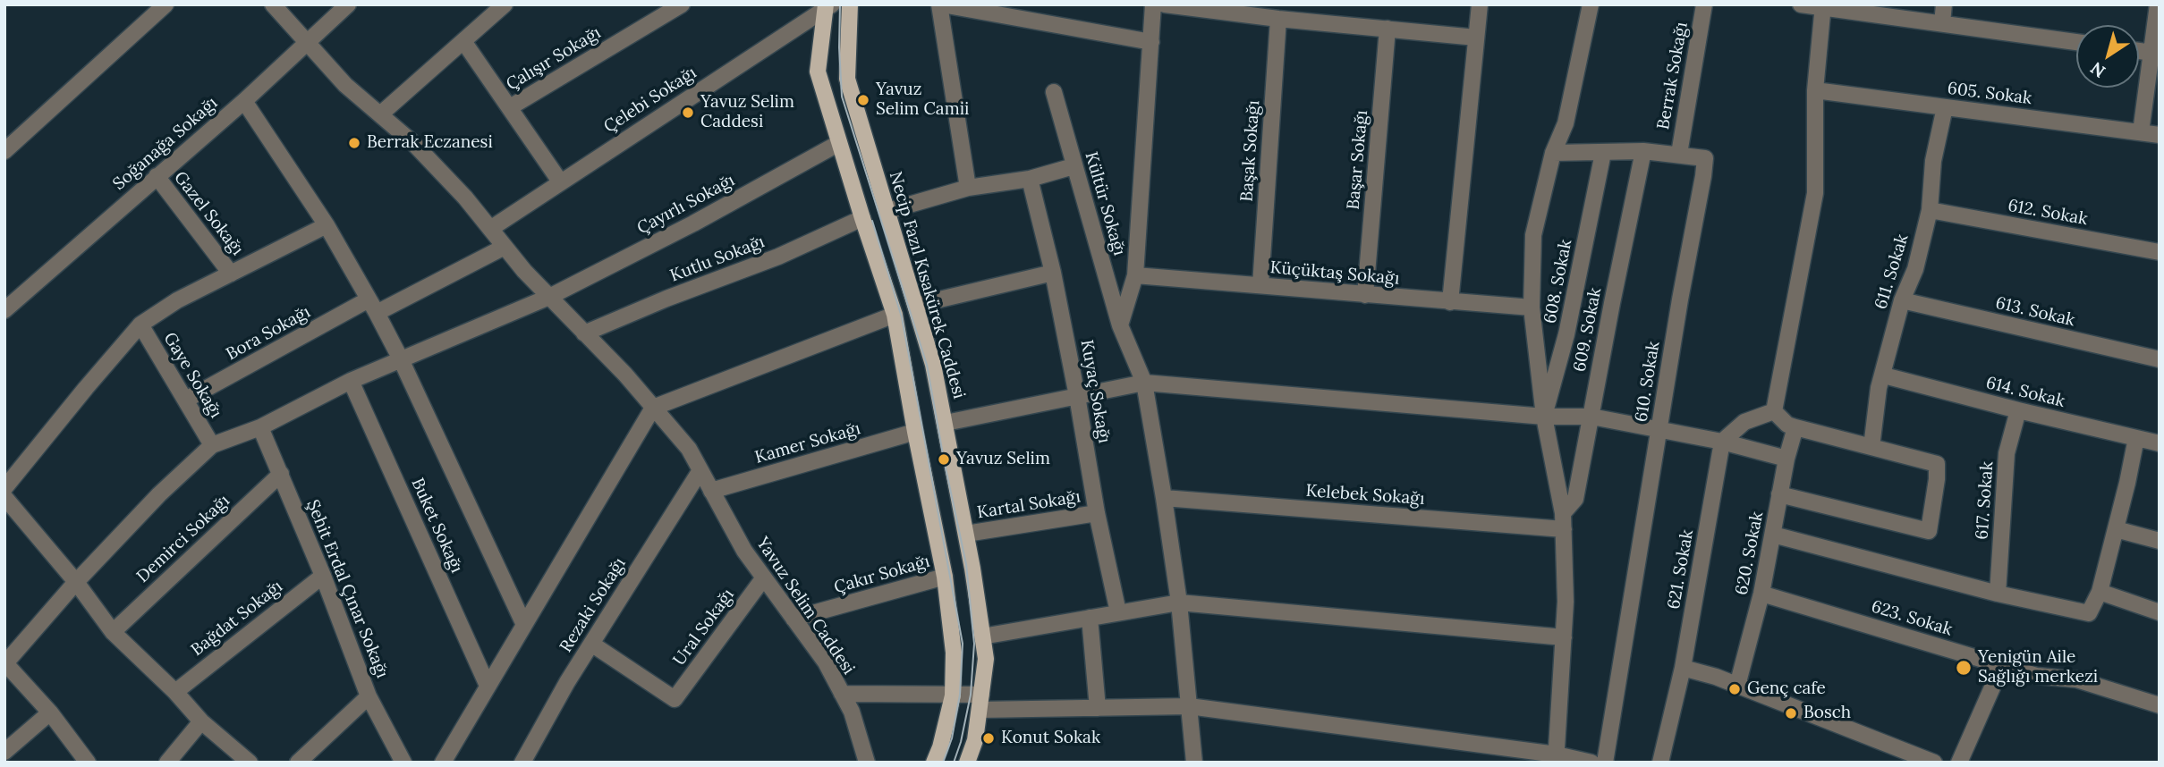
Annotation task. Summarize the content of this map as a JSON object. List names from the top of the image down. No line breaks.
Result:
{"streets":{"main road":["Necip Fazıl Kısakürek Caddesi"],"street":["Çalışır Sokağı","Berrak Sokağı","605. Sokak","Çelebi Sokağı","Soğanağa Sokağı","Başak Sokağı","Başar Sokağı","Kültür Sokağı","Çayırlı Sokağı","612. Sokak","Gazel Sokağı","Kutlu Sokağı","611. Sokak","Küçüktaş Sokağı","608. Sokak","613. Sokak","609. Sokak","Bora Sokağı","Gaye Sokağı","610. Sokak","Kuyaç Sokağı","614. Sokak","Kamer Sokağı","Kelebek Sokağı","617. Sokak","Kartal Sokağı","Buket Sokağı","Demirci Sokağı","620. Sokak","621. Sokak","Çakır Sokağı","Şehit Erdal Çınar Sokağı","Rezaki Sokağı","Yavuz Selim Caddesi","Bağdat Sokağı","623. Sokak","Ural Sokağı"]},"crossings":[["Çalışır Sokağı","Çelebi Sokağı"],["Berrak Sokağı","610. Sokak"],["605. Sokak","611. Sokak"],["Çelebi Sokağı","Yavuz Selim Caddesi"],["Soğanağa Sokağı","Gazel Sokağı"],["Soğanağa Sokağı","Yavuz Selim Caddesi"],["Başak Sokağı","Küçüktaş Sokağı"],["Başar Sokağı","Küçüktaş Sokağı"],["Kültür Sokağı","Kelebek Sokağı"],["Çayırlı Sokağı","Gaye Sokağı"],["Çayırlı Sokağı","Buket Sokağı"],["Çayırlı Sokağı","Şehit Erdal Çınar Sokağı"],["Çayırlı Sokağı","Yavuz Selim Caddesi"],["612. Sokak","611. Sokak"],["Kutlu Sokağı","Yavuz Selim Caddesi"],["611. Sokak","613. Sokak"],["611. Sokak","614. Sokak"],["608. Sokak","610. Sokak"],["Necip Fazıl Kısakürek Caddesi","Kartal Sokağı"],["609. Sokak","610. Sokak"],["Bora Sokağı","Gaye Sokağı"],["Bora Sokağı","Yavuz Selim Caddesi"],["Kuyaç Sokağı","Kartal Sokağı"],["614. Sokak","617. Sokak"],["Kamer Sokağı","Yavuz Selim Caddesi"],["Demirci Sokağı","Şehit Erdal Çınar Sokağı"],["620. Sokak","623. Sokak"],["Çakır Sokağı","Yavuz Selim Caddesi"],["Şehit Erdal Çınar Sokağı","Bağdat Sokağı"],["Rezaki Sokağı","Yavuz Selim Caddesi"],["Rezaki Sokağı","Ural Sokağı"],["Yavuz Selim Caddesi","Ural Sokağı"]],"places":["Yavuz Selim Camii","Yavuz Selim Caddesi","Berrak Eczanesi","Yavuz Selim","Yenigün Aile Sağlığı merkezi","Genç cafe","Bosch","Konut Sokak"],"north":"bottom left"}
